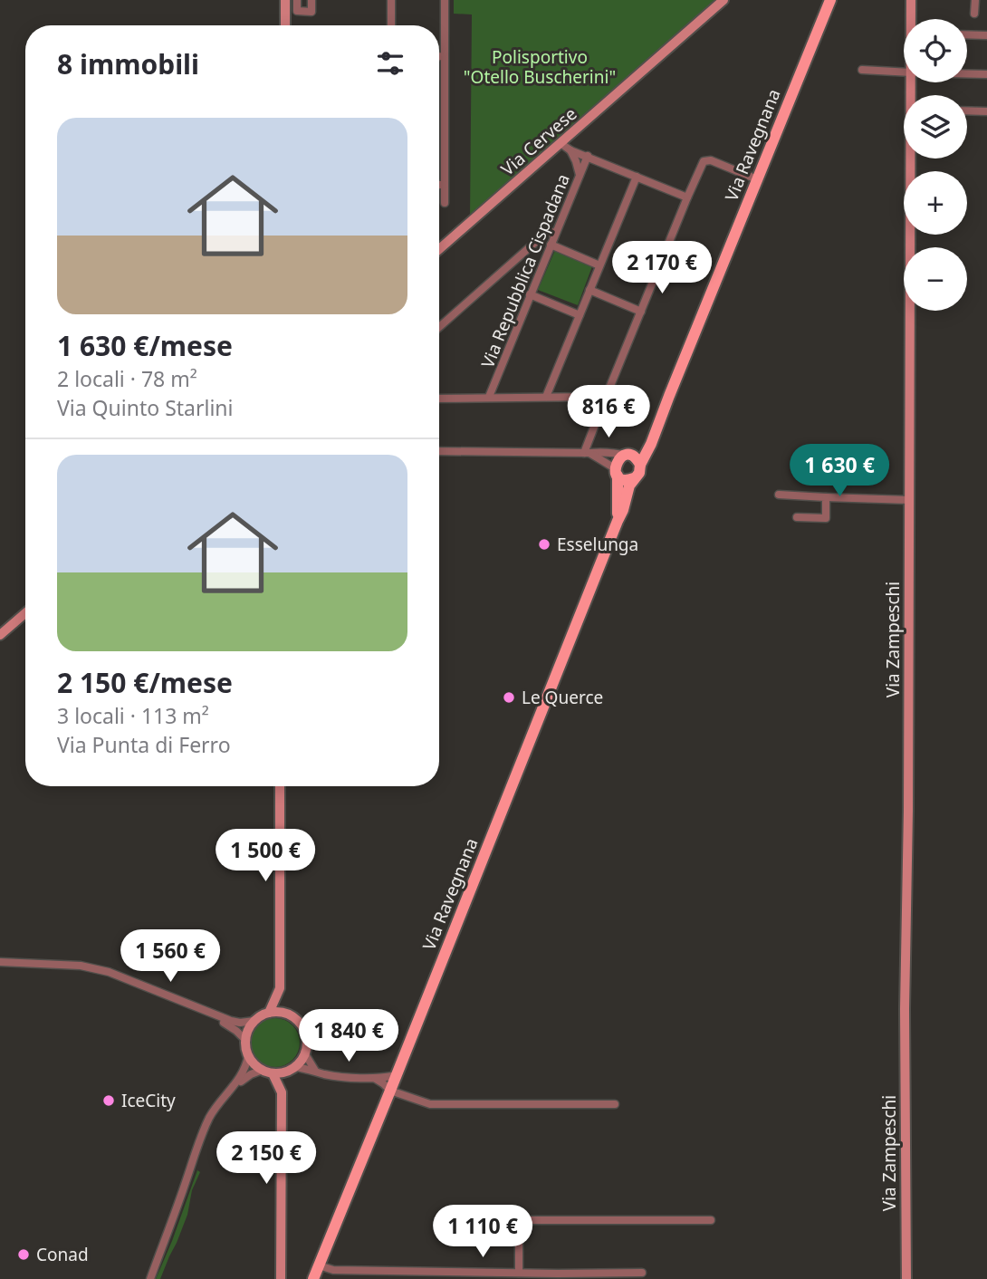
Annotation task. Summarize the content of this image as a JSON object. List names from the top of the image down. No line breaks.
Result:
{"streets":{"main road":["Via Ravegnana"],"street":["Via Cervese","Via Repubblica Cispadana","Via Zampeschi"]},"parks":["Polisportivo \"Otello Buscherini\""],"places":["Esselunga","Le Querce","IceCity","Conad"],"page":{"map_buttons":["+","−"],"heading":"8 immobili","list":[{"name":"1 630 €/mese","note":"2 locali · 78 m² · Via Quinto Starlini"},{"name":"2 150 €/mese","note":"3 locali · 113 m² · Via Punta di Ferro"}],"price":["2 170 €","816 €","1 630 €","1 500 €","1 560 €","1 840 €","2 150 €","1 110 €"]}}
